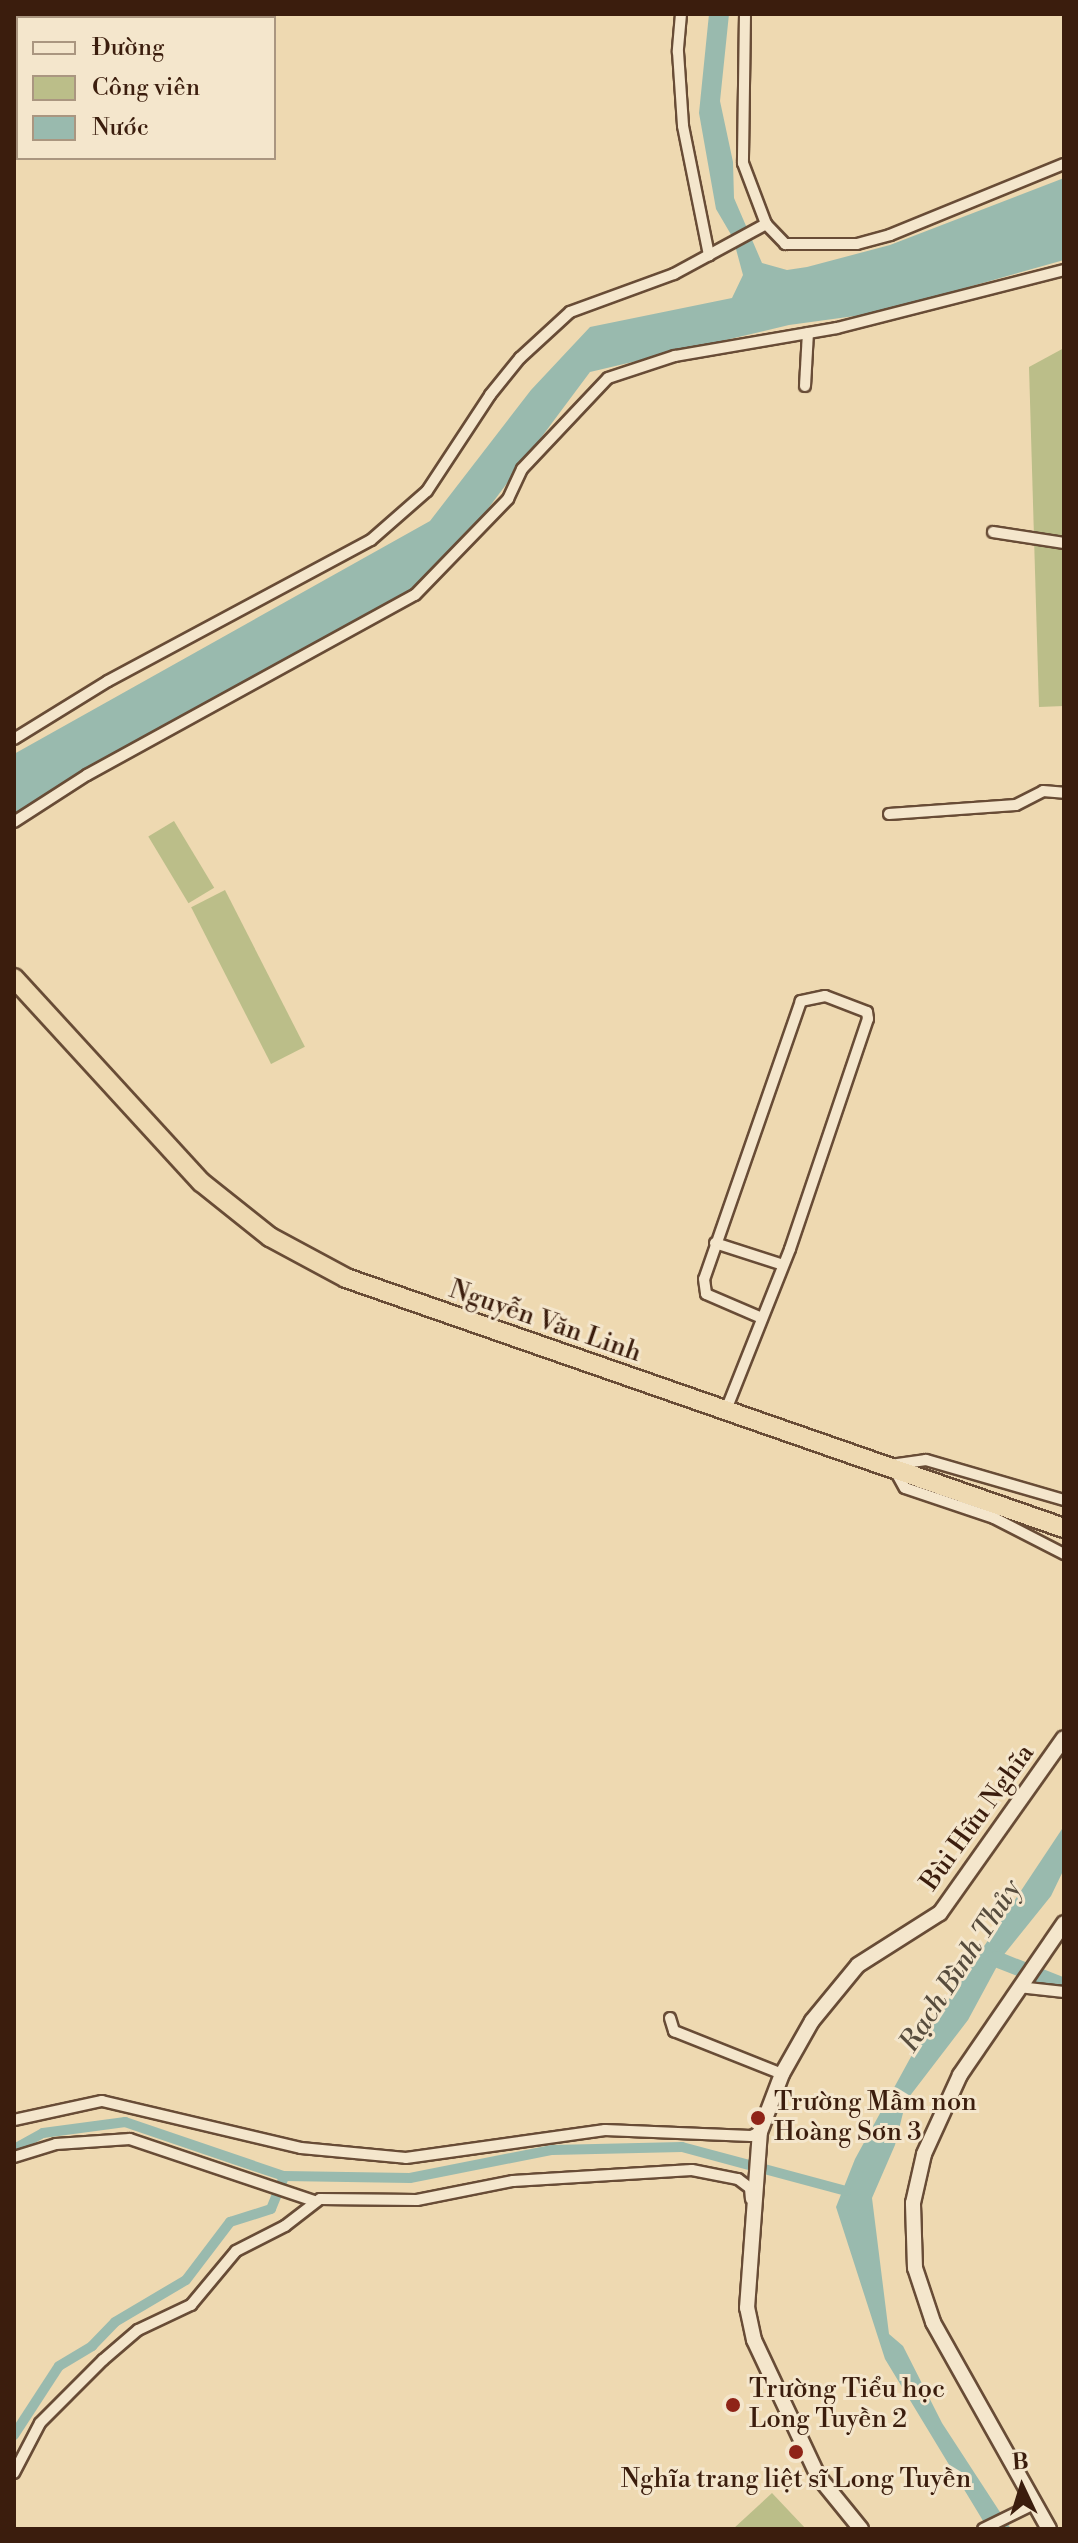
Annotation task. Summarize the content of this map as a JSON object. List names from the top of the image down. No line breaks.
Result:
{"streets":{"highway":["Nguyễn Văn Linh"],"main road":["Bùi Hữu Nghĩa"]},"water":["Rạch Bình Thủy"],"places":["Trường Mầm non Hoàng Sơn 3","Trường Tiểu học Long Tuyền 2","Nghĩa trang liệt sĩ Long Tuyền"],"legend":["Đường","Công viên","Nước"],"north":"top"}
